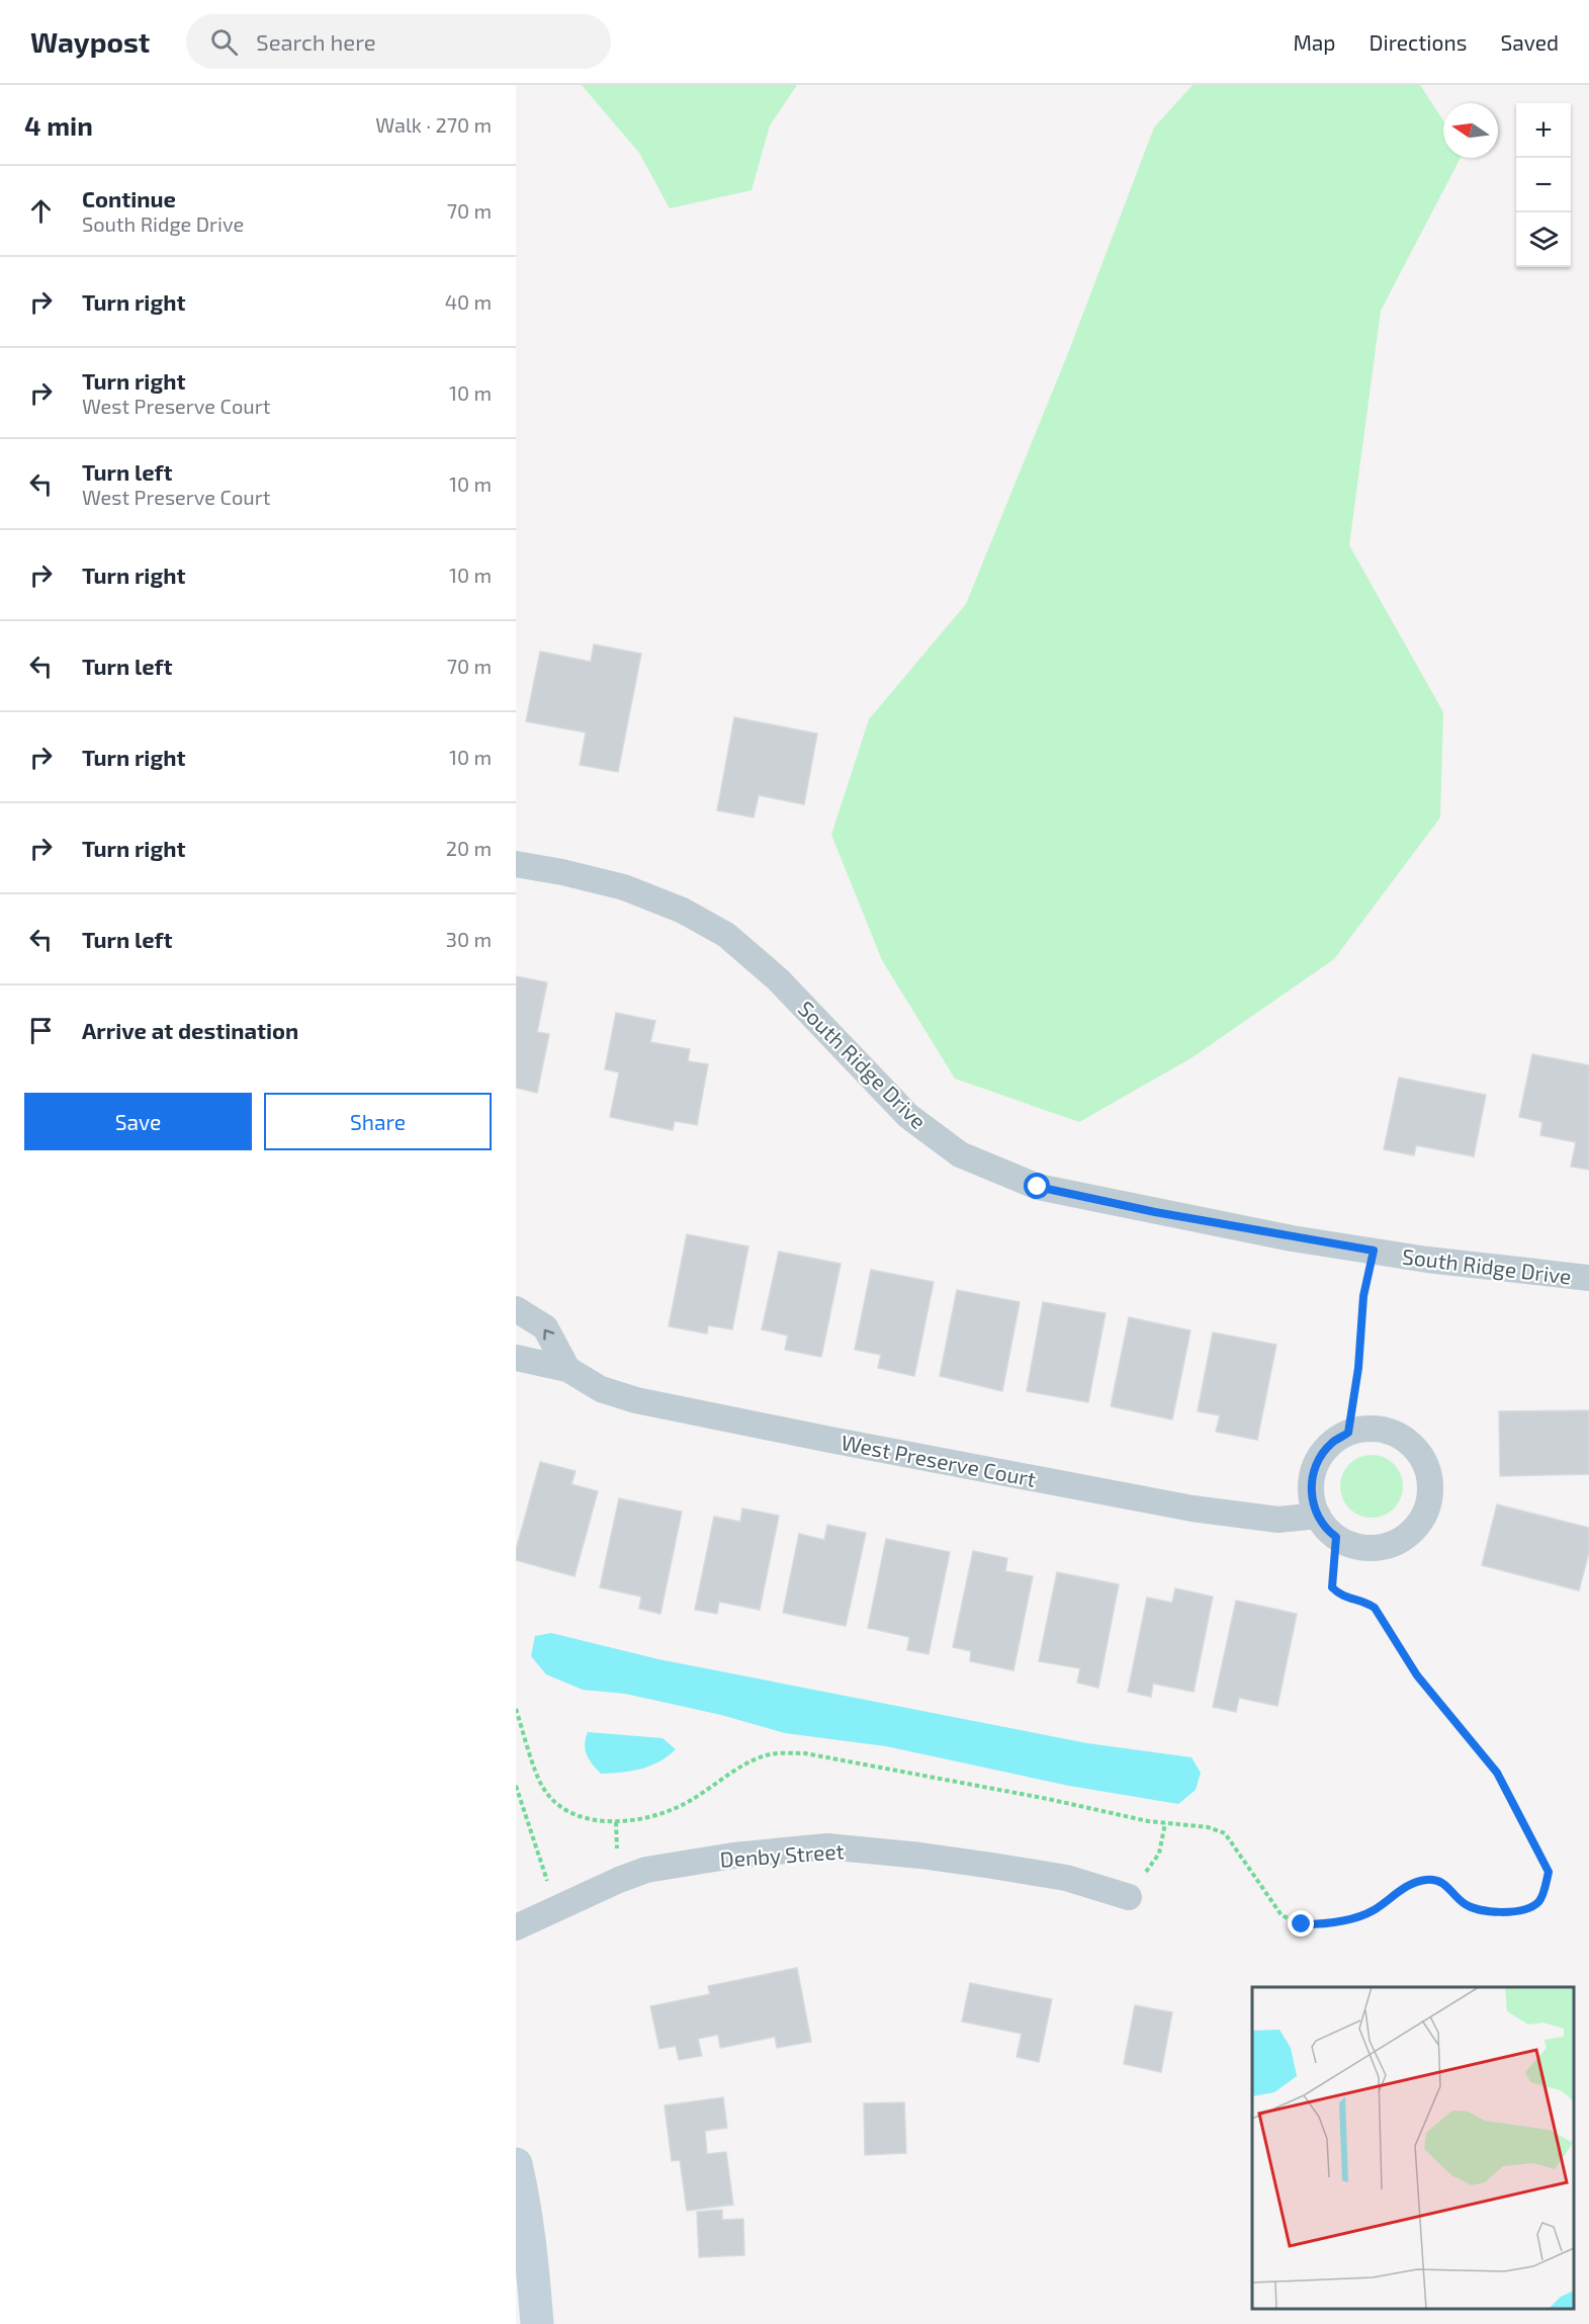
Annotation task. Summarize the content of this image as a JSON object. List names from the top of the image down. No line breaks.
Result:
{"streets":{"street":["South Ridge Drive","West Preserve Court","Denby Street"]},"north":"left","page":{"header":"Waypost","search":"Search here","nav":["Map","Directions","Saved"],"heading":["4 min","Walk · 270 m"],"map_buttons":["+","−"],"list":[["Continue","South Ridge Drive","70 m"],["Turn right","40 m"],["Turn right","West Preserve Court","10 m"],["Turn left","West Preserve Court","10 m"],["Turn right","10 m"],["Turn left","70 m"],["Turn right","10 m"],["Turn right","20 m"],["Turn left","30 m"],"Arrive at destination"],"buttons":["Save","Share"]}}
